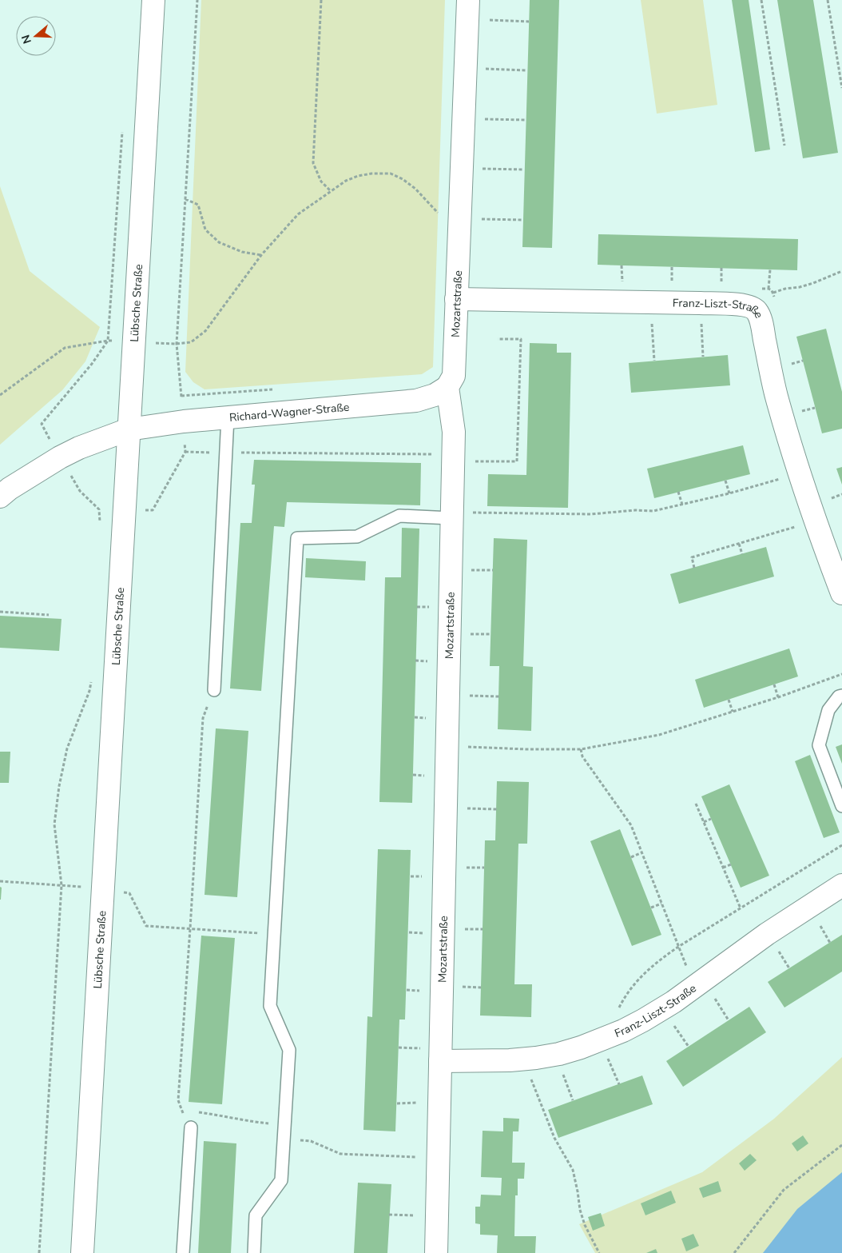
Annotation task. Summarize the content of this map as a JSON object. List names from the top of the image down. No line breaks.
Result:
{"streets":{"street":["Lübsche Straße","Mozartstraße","Franz-Liszt-Straße","Richard-Wagner-Straße"]},"crossings":[["Lübsche Straße","Richard-Wagner-Straße"],["Mozartstraße","Franz-Liszt-Straße"],["Mozartstraße","Richard-Wagner-Straße"]],"north":"left"}
